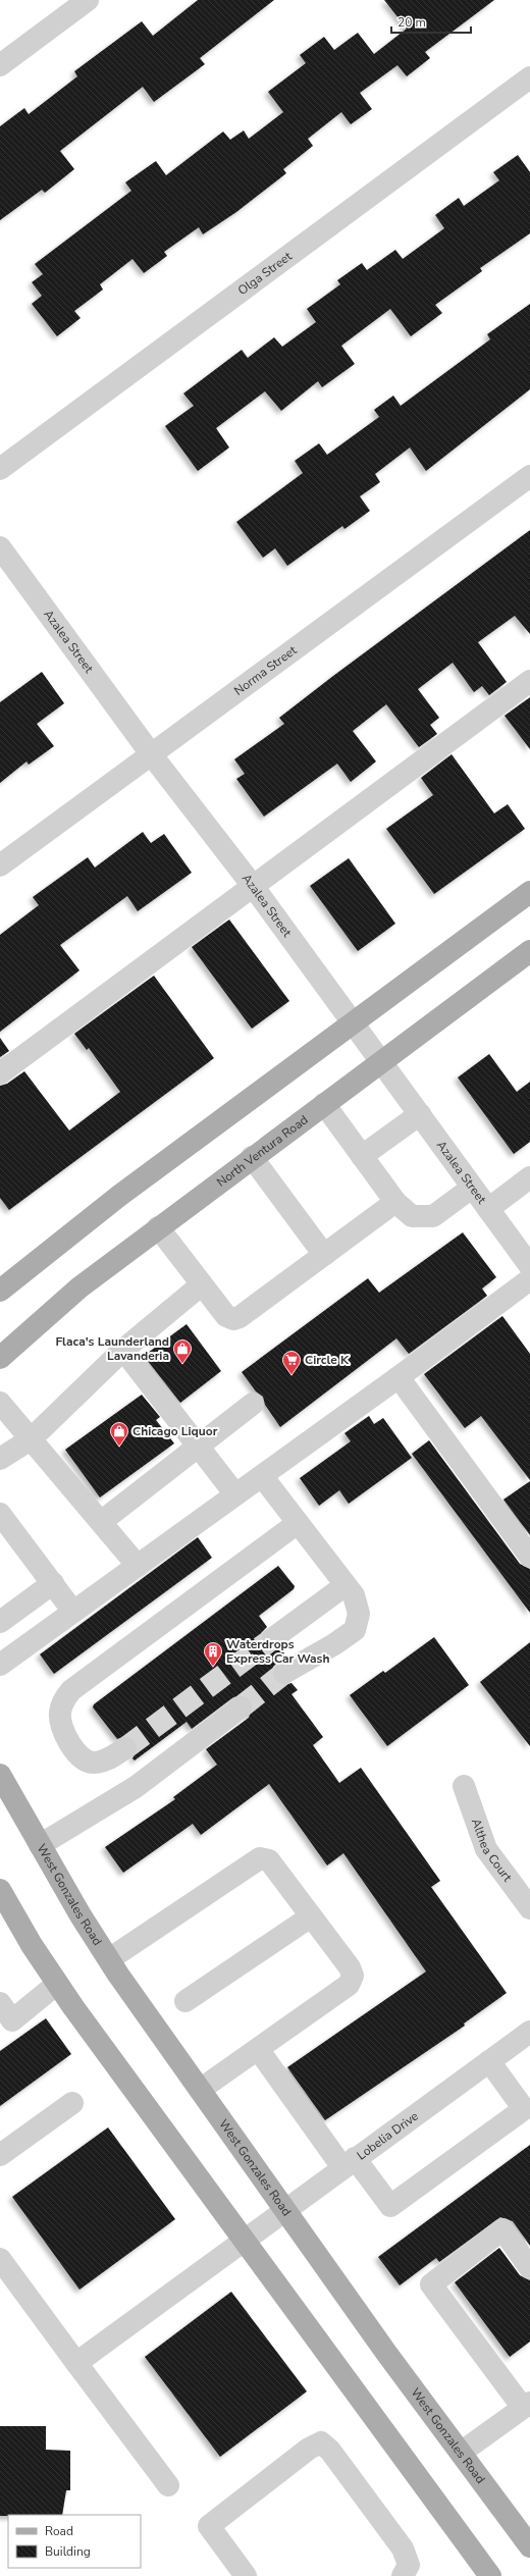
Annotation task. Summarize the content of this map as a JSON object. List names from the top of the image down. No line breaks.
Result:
{"streets":{"main road":["North Ventura Road","West Gonzales Road"],"street":["Olga Street","Azalea Street","Norma Street","Althea Court","Lobelia Drive"]},"crossings":[["Azalea Street","Norma Street"],["Azalea Street","North Ventura Road"],["West Gonzales Road","Lobelia Drive"]],"places":{"shop":["Flaca's Launderland Lavanderia","Chicago Liquor"],"supermarket":["Circle K"],"building":["Waterdrops Express Car Wash"]},"legend":["Road","Building"],"scale_bar":"20 m"}
